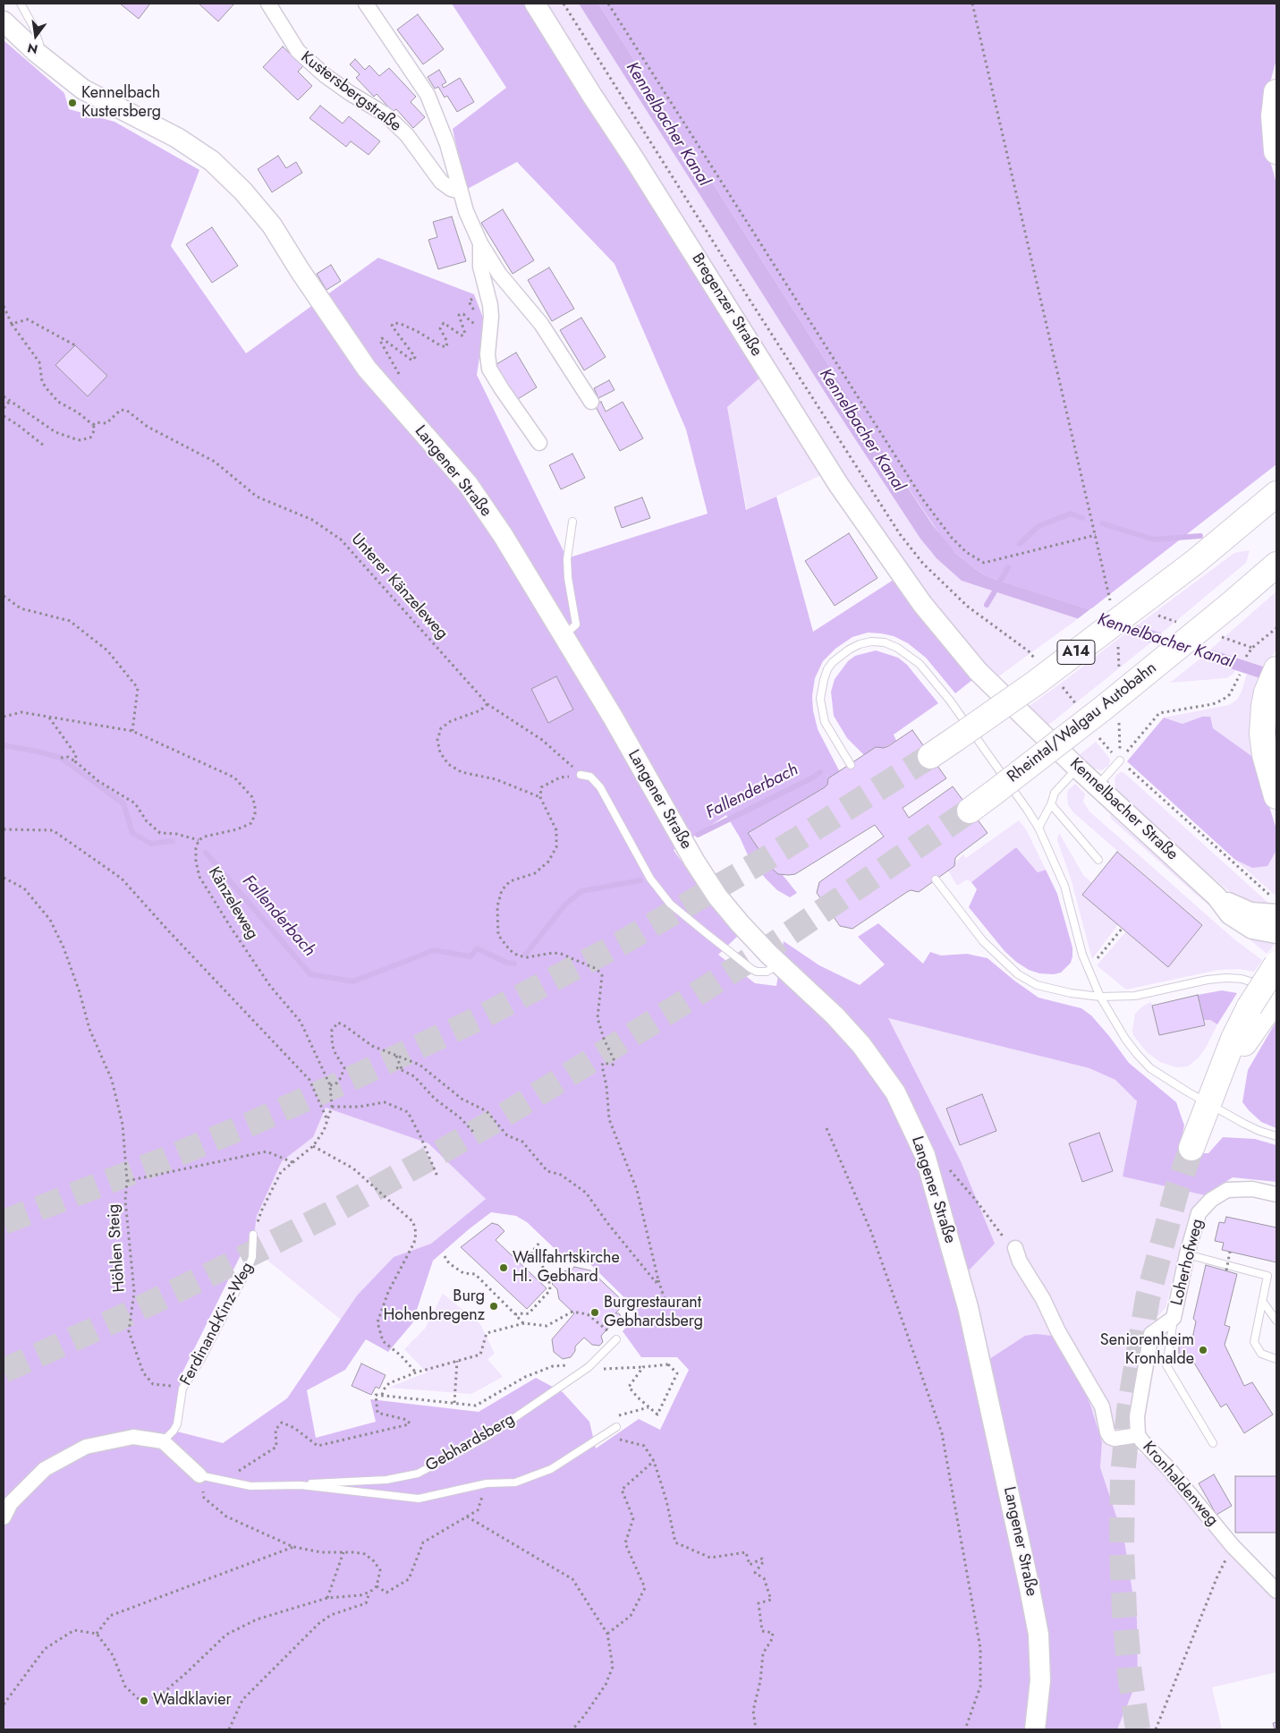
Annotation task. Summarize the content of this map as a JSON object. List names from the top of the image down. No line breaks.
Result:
{"streets":{"highway":["A14","Rheintal/Walgau Autobahn"],"main road":["Bregenzer Straße","Langener Straße","Kennelbacher Straße"],"street":["Kustersbergstraße","Loherhofweg","Kronhaldenweg"],"lane":["Ferdinand-Kinz-Weg","Gebhardsberg"],"path":["Unterer Känzeleweg","Känzeleweg","Höhlen Steig"]},"crossings":[["Bregenzer Straße","Kennelbacher Straße"],["Höhlen Steig","Ferdinand-Kinz-Weg"],["Loherhofweg","Kronhaldenweg"]],"water":["Kennelbacher Kanal","Fallenderbach"],"places":["Kennelbach Kustersberg","Wallfahrtskirche Hl. Gebhard","Burg Hohenbregenz","Burgrestaurant Gebhardsberg","Seniorenheim Kronhalde","Waldklavier"],"north":"bottom"}
